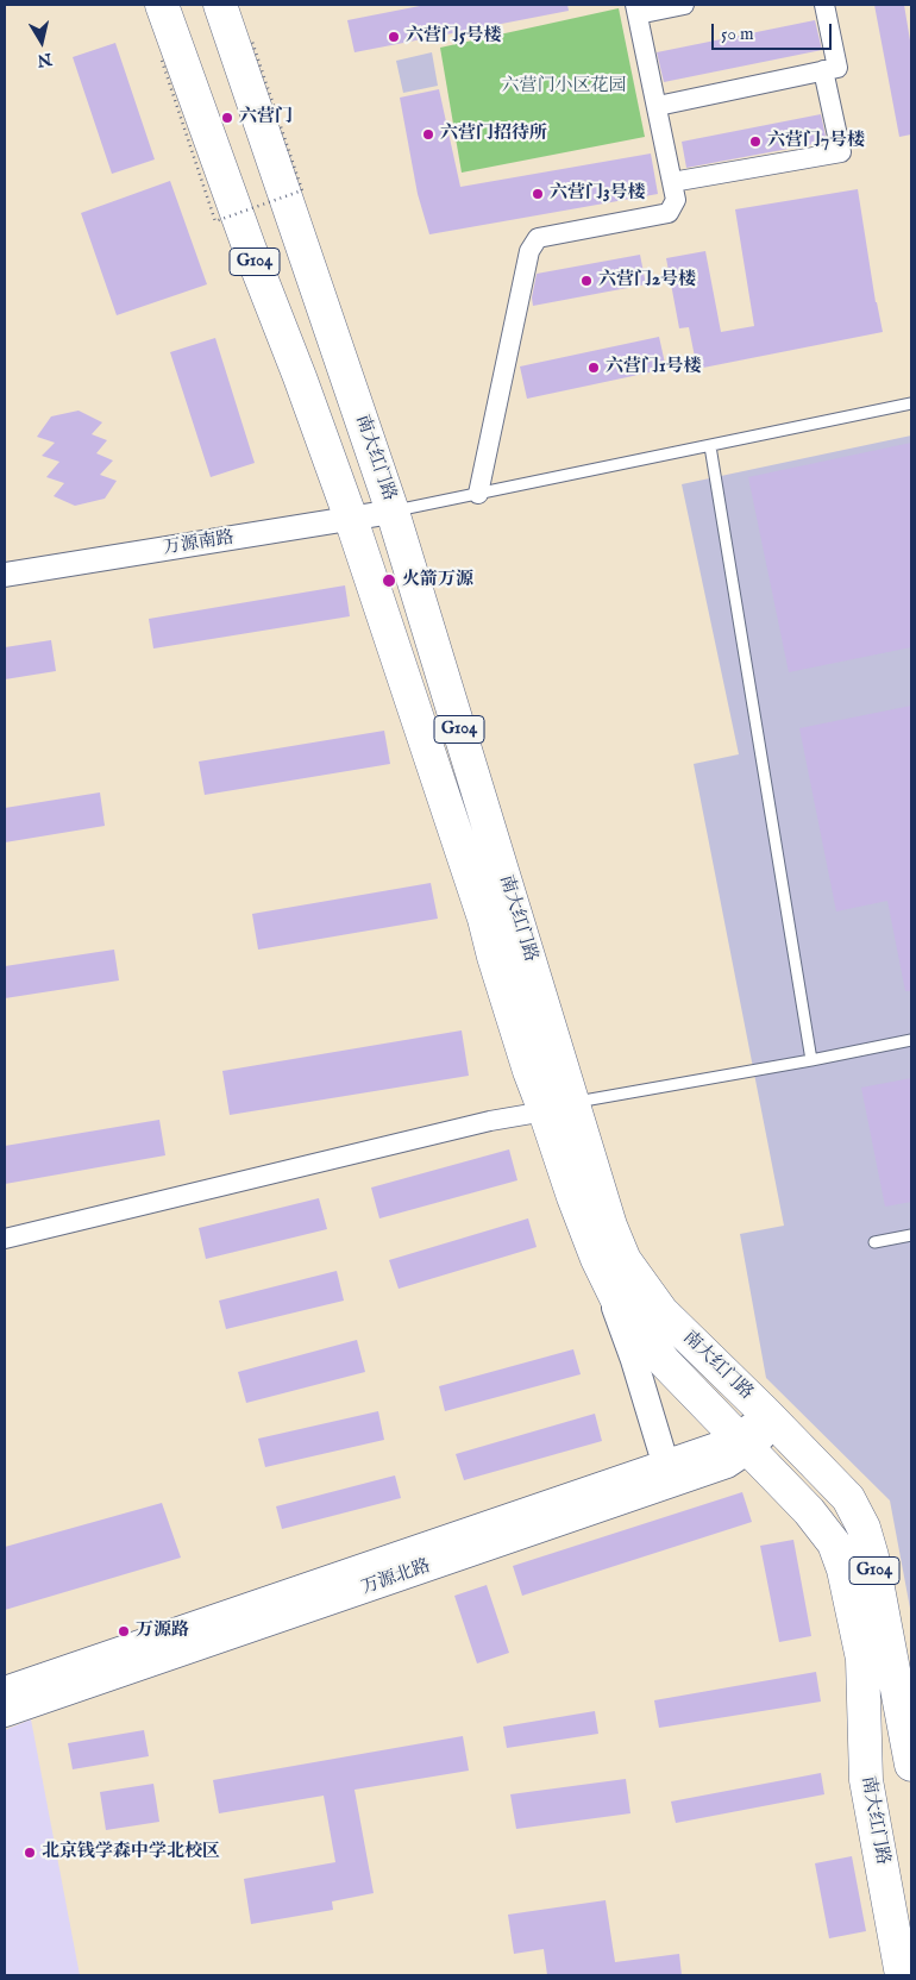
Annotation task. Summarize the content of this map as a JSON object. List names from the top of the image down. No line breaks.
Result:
{"streets":{"highway":["G104","南大红门路"],"main road":["万源北路"],"street":["万源南路"]},"crossings":[["G104","南大红门路"],["G104","万源南路"],["南大红门路","万源南路"],["南大红门路","万源北路"]],"parks":["六营门小区花园"],"places":["六营门5号楼","六营门","六营门招待所","六营门7号楼","六营门3号楼","六营门2号楼","六营门1号楼","火箭万源","万源路","北京钱学森中学北校区"],"scale_bar":"50 m","north":"bottom"}
